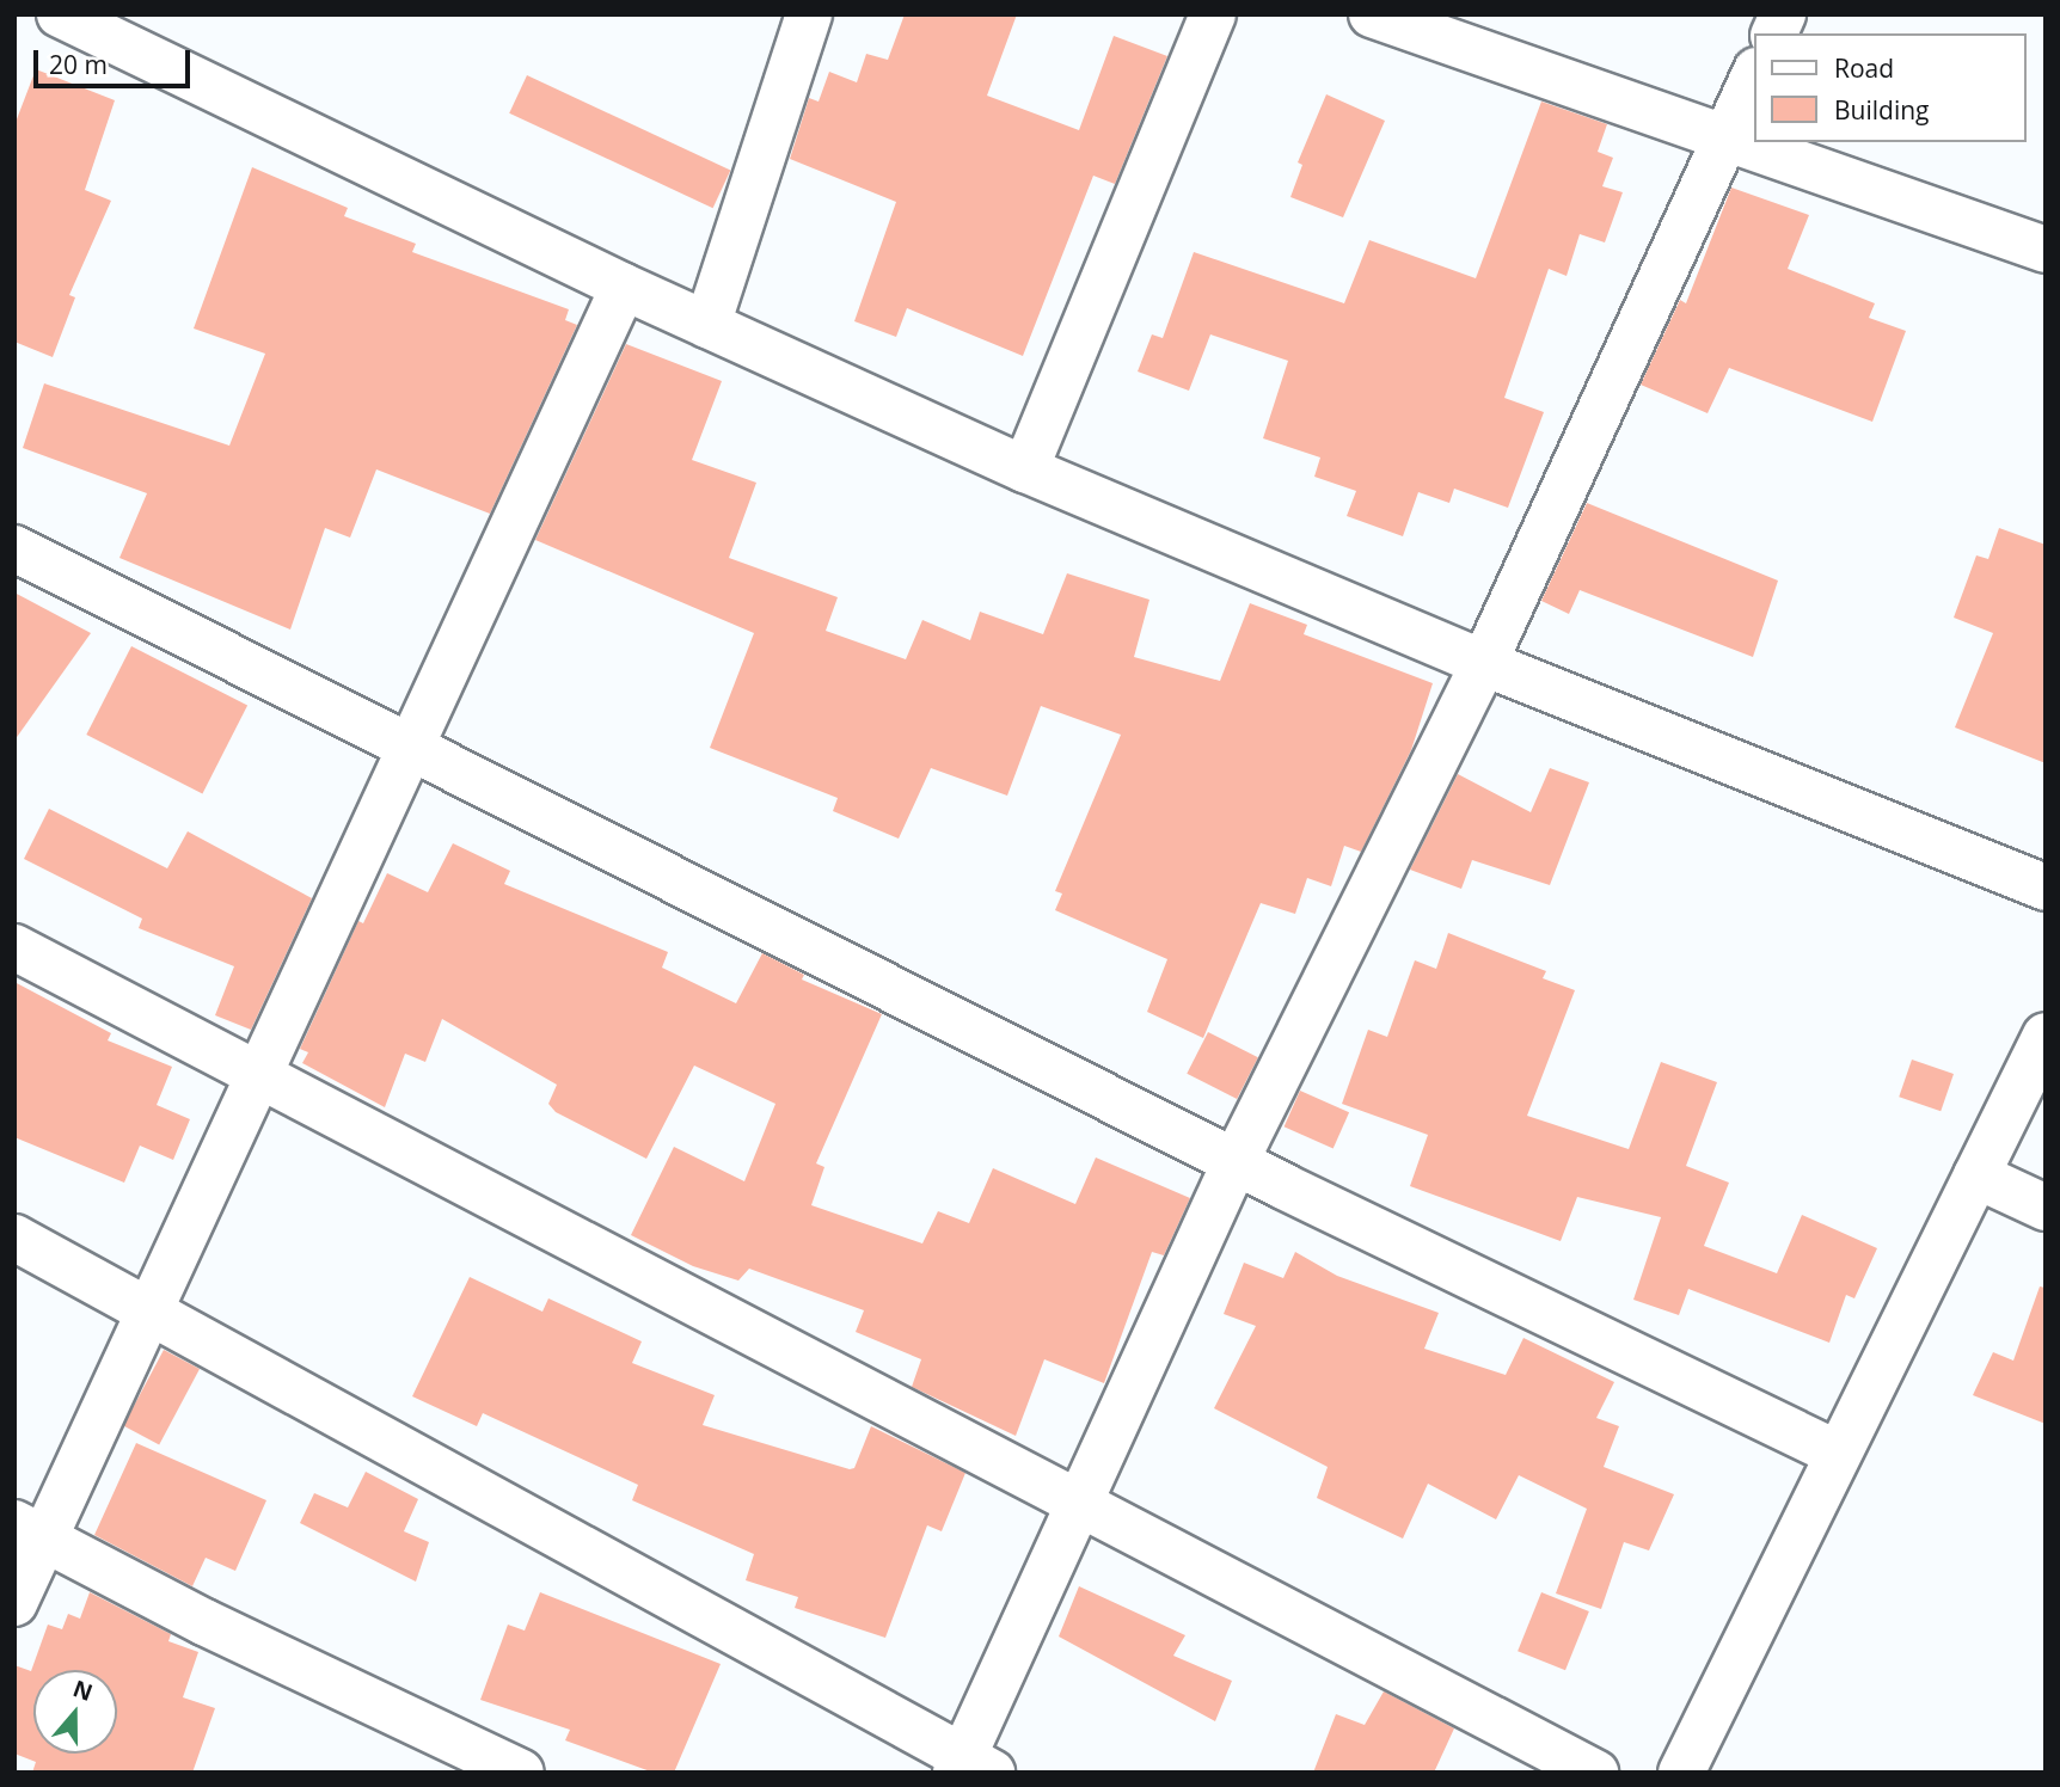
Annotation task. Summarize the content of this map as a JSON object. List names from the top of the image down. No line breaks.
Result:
{"legend":["Road","Building"],"scale_bar":"20 m","north":"top"}
